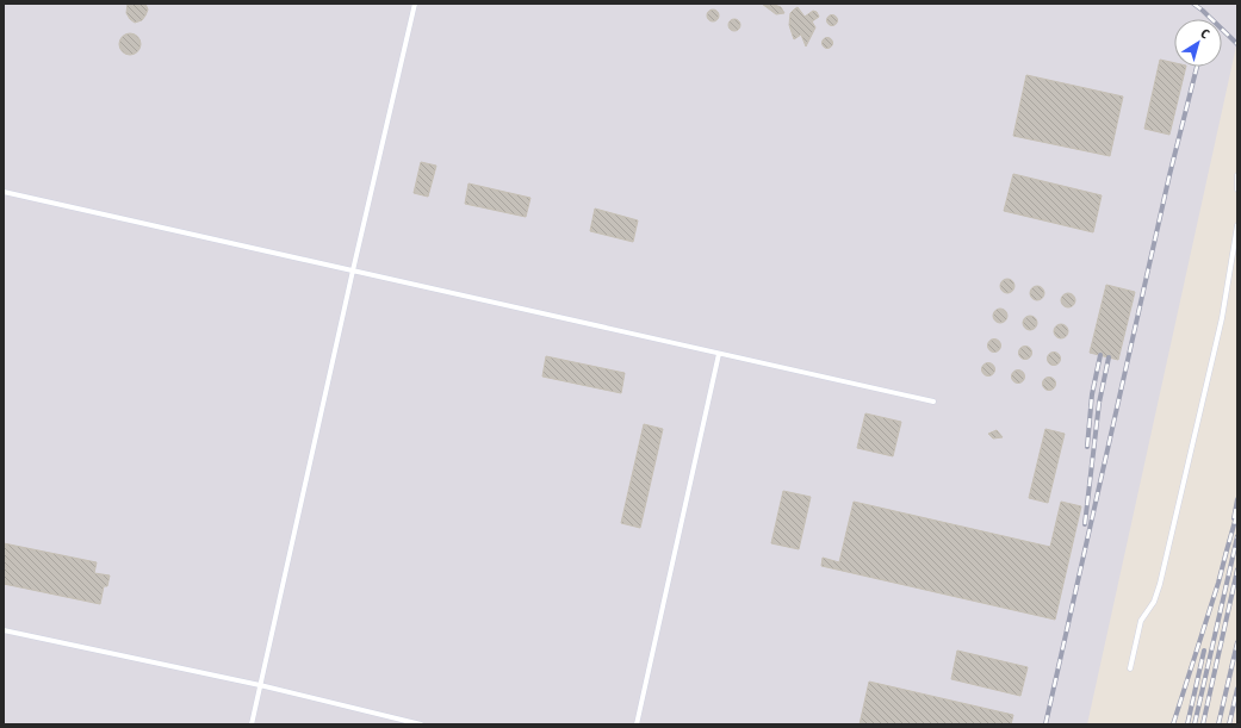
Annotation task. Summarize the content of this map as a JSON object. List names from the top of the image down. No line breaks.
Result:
{"north":"top right"}
